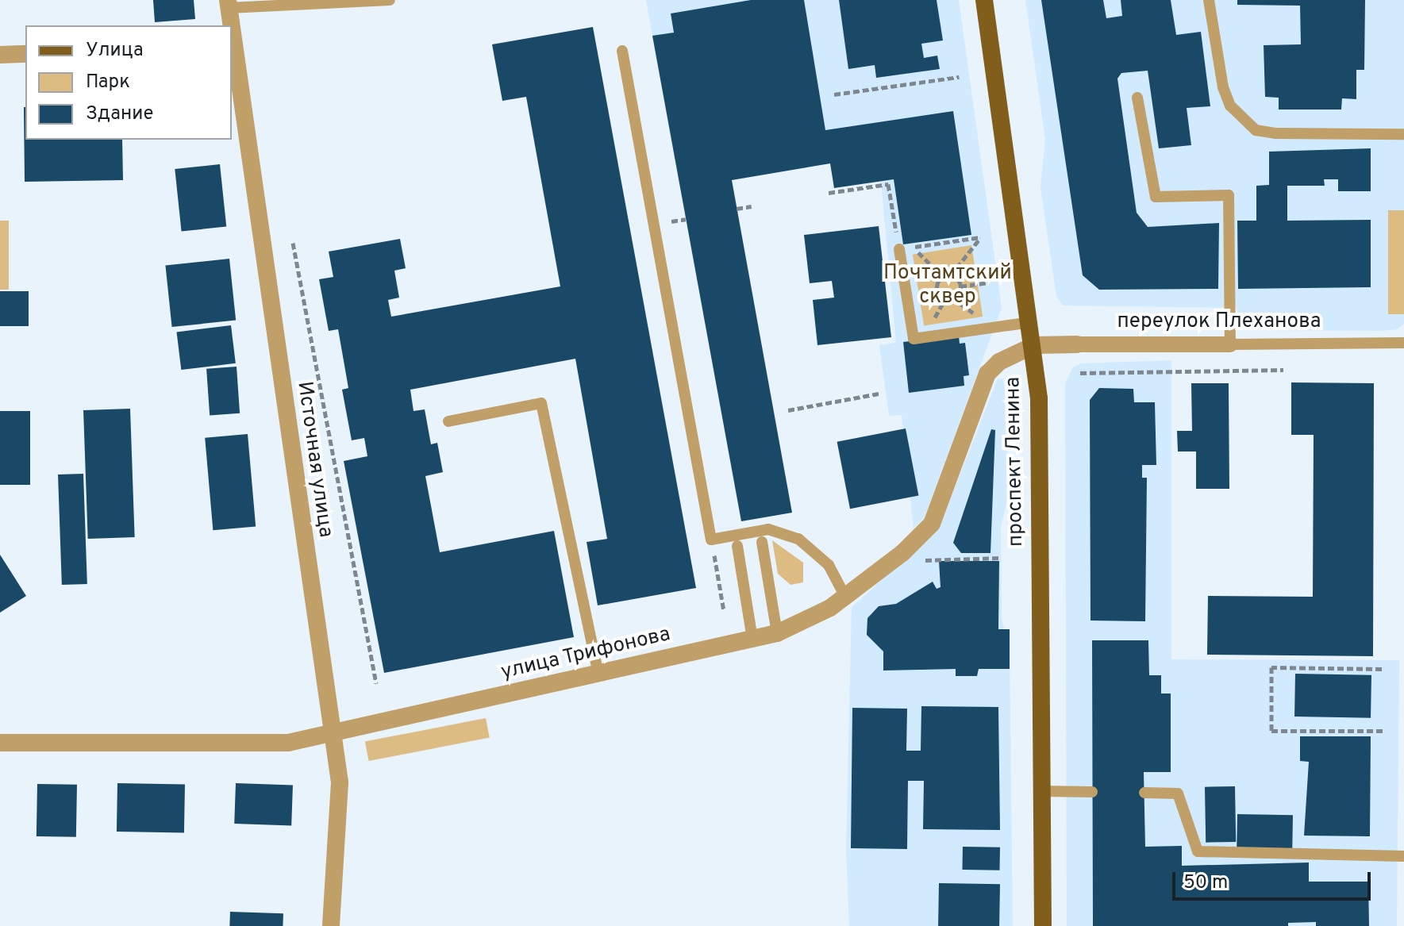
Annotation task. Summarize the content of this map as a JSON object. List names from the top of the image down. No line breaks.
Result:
{"streets":{"main road":["проспект Ленина"],"street":["переулок Плеханова","Источная улица","улица Трифонова"]},"crossings":[["переулок Плеханова","проспект Ленина"],["переулок Плеханова","улица Трифонова"],["Источная улица","улица Трифонова"],["проспект Ленина","улица Трифонова"]],"parks":["Почтамтский сквер"],"legend":["Улица","Парк","Здание"],"scale_bar":"50 m"}
